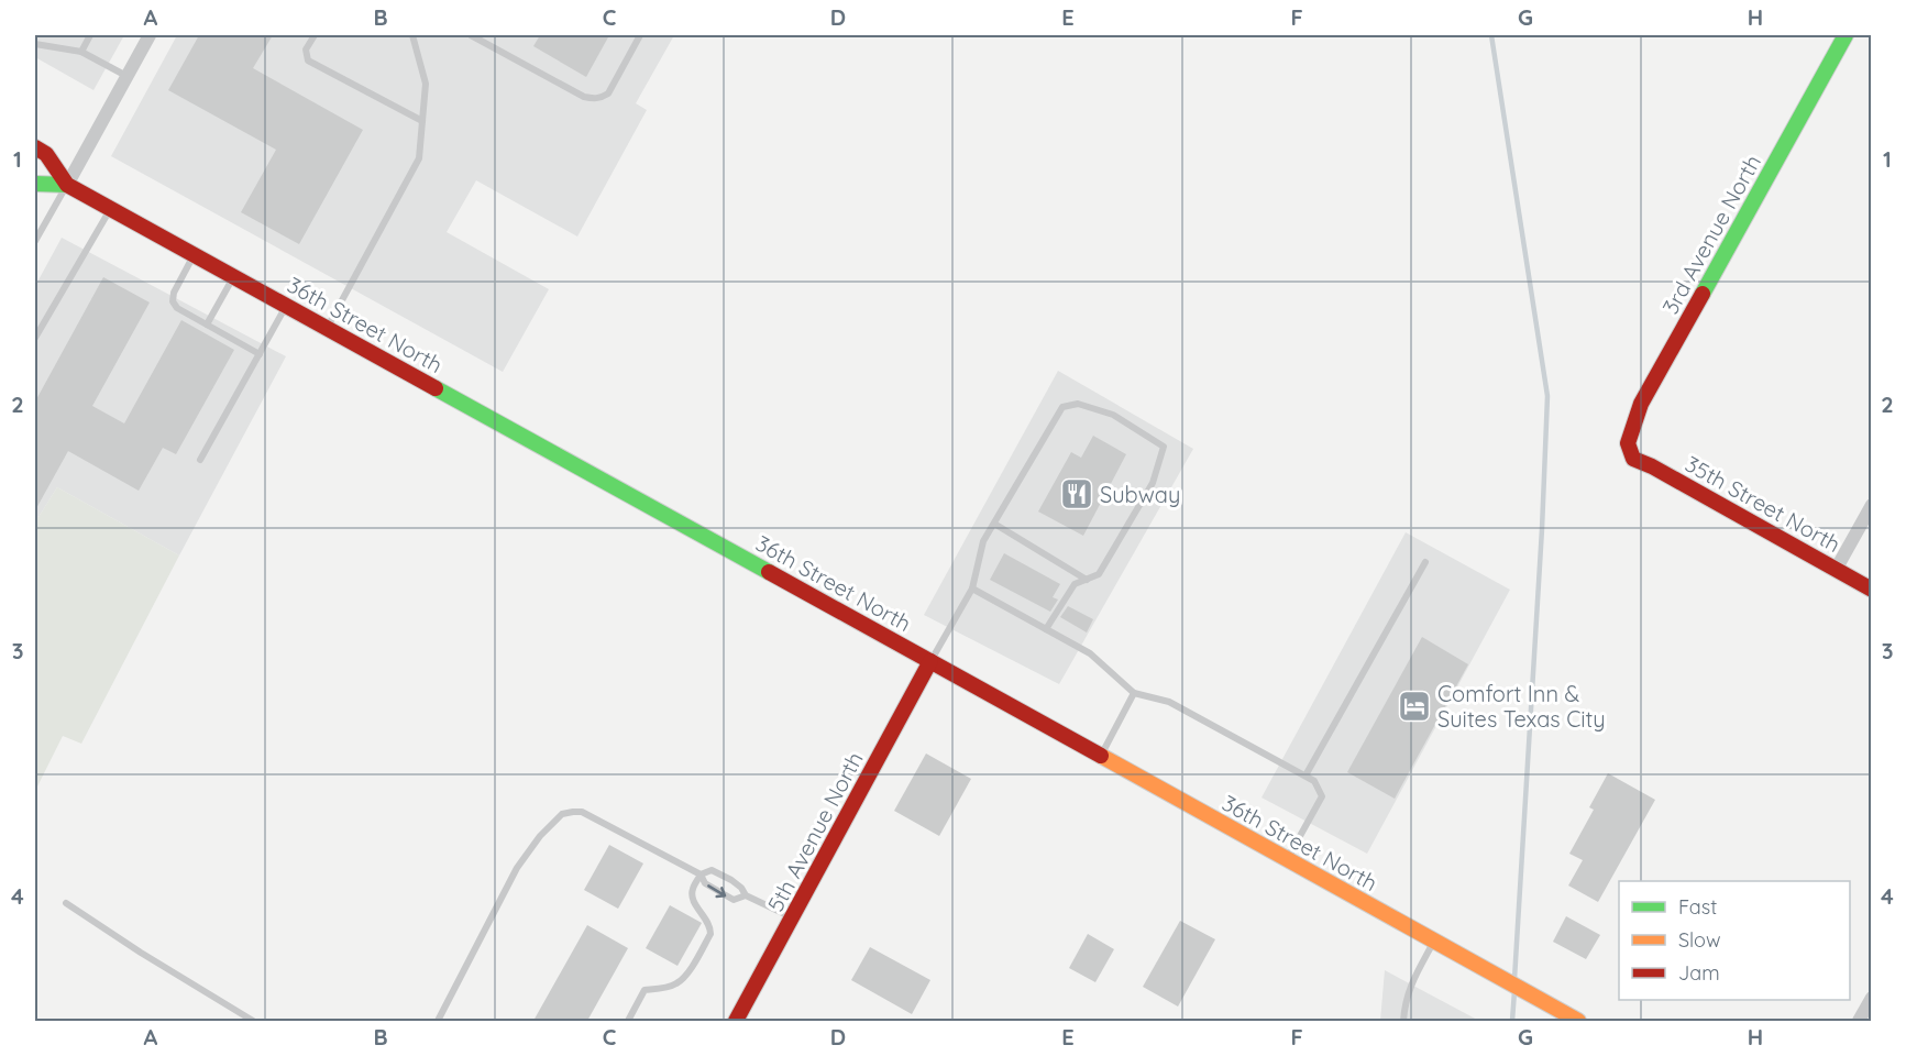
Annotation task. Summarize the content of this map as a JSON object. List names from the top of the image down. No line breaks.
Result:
{"streets":{"main road":["3rd Avenue North","36th Street North","35th Street North","5th Avenue North"]},"crossings":[["3rd Avenue North","35th Street North"],["36th Street North","5th Avenue North"]],"places":{"restaurant":["Subway"],"hotel":["Comfort Inn & Suites Texas City"]},"legend":["Fast","Slow","Jam"],"grid":{"columns":["A","B","C","D","E","F","G","H"],"rows":["1","2","3","4"]}}
